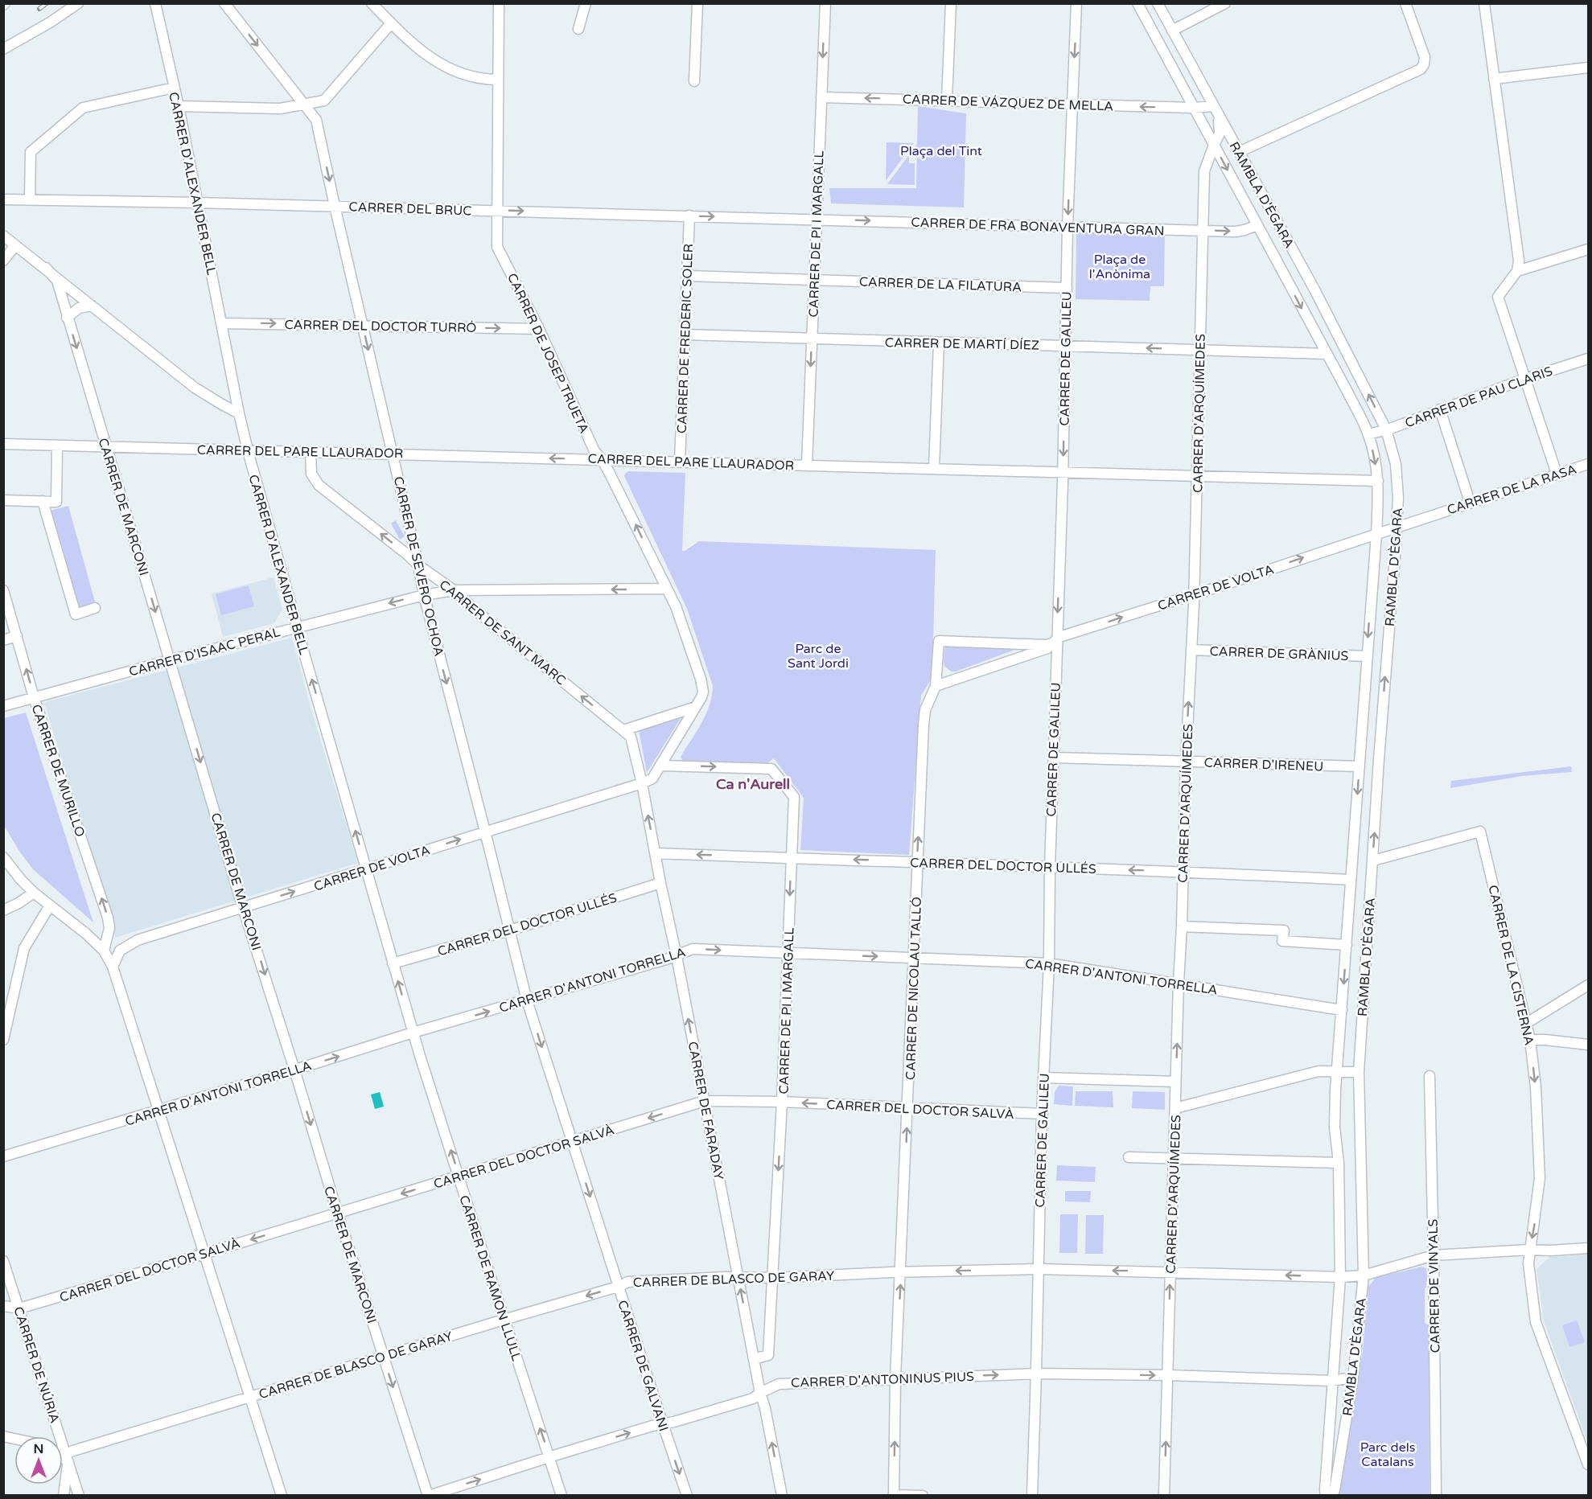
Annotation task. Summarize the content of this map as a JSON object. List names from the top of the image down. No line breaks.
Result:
{"streets":{"street":["CARRER DE VÁZQUEZ DE MELLA","CARRER D'ALEXANDER BELL","RAMBLA D'ÈGARA","CARRER DEL BRUC","CARRER DE FRA BONAVENTURA GRAN","CARRER DE PI I MARGALL","CARRER DE LA FILATURA","CARRER DEL DOCTOR TURRÓ","CARRER DE FREDERIC SOLER","CARRER DE MARTÍ DÍEZ","CARRER DE JOSEP TRUETA","CARRER DE GALILEU","CARRER DE PAU CLARIS","CARRER D'ARQUÍMEDES","CARRER DEL PARE LLAURADOR","CARRER DE LA RASA","CARRER DE MARCONI","CARRER DE SEVERO OCHOA","CARRER DE VOLTA","CARRER DE SANT MARC","CARRER D'ISAAC PERAL","CARRER DE GRÀNIUS","CARRER D'IRENEU","CARRER DE MURILLO","CARRER DEL DOCTOR ULLÉS","CARRER DE LA CISTERNA","CARRER D'ANTONI TORRELLA","CARRER DE NICOLAU TALLÓ","CARRER DEL DOCTOR SALVÀ","CARRER DE FARADAY","CARRER DE RAMON LLULL","CARRER DE BLASCO DE GARAY","CARRER DE VINYALS","CARRER DE NÚRIA","CARRER DE GALVANI","CARRER D'ANTONINUS PIUS"]},"crossings":[["CARRER DE VÁZQUEZ DE MELLA","RAMBLA D'ÈGARA"],["CARRER DE VÁZQUEZ DE MELLA","CARRER DE PI I MARGALL"],["CARRER DE VÁZQUEZ DE MELLA","CARRER DE GALILEU"],["CARRER D'ALEXANDER BELL","CARRER DEL BRUC"],["CARRER D'ALEXANDER BELL","CARRER DEL DOCTOR TURRÓ"],["CARRER D'ALEXANDER BELL","CARRER DEL PARE LLAURADOR"],["CARRER D'ALEXANDER BELL","CARRER DE VOLTA"],["CARRER D'ALEXANDER BELL","CARRER D'ISAAC PERAL"],["CARRER D'ALEXANDER BELL","CARRER DEL DOCTOR ULLÉS"],["CARRER D'ALEXANDER BELL","CARRER D'ANTONI TORRELLA"],["CARRER D'ALEXANDER BELL","CARRER DE RAMON LLULL"],["RAMBLA D'ÈGARA","CARRER DE FRA BONAVENTURA GRAN"],["RAMBLA D'ÈGARA","CARRER DE MARTÍ DÍEZ"],["RAMBLA D'ÈGARA","CARRER DE PAU CLARIS"],["RAMBLA D'ÈGARA","CARRER D'ARQUÍMEDES"],["RAMBLA D'ÈGARA","CARRER DEL PARE LLAURADOR"],["RAMBLA D'ÈGARA","CARRER DE LA RASA"],["RAMBLA D'ÈGARA","CARRER DE VOLTA"],["RAMBLA D'ÈGARA","CARRER DE GRÀNIUS"],["RAMBLA D'ÈGARA","CARRER D'IRENEU"],["RAMBLA D'ÈGARA","CARRER DEL DOCTOR ULLÉS"],["RAMBLA D'ÈGARA","CARRER DE LA CISTERNA"],["RAMBLA D'ÈGARA","CARRER D'ANTONI TORRELLA"],["RAMBLA D'ÈGARA","CARRER DE BLASCO DE GARAY"],["RAMBLA D'ÈGARA","CARRER D'ANTONINUS PIUS"],["CARRER DEL BRUC","CARRER DE FRA BONAVENTURA GRAN"],["CARRER DEL BRUC","CARRER DE PI I MARGALL"],["CARRER DEL BRUC","CARRER DE FREDERIC SOLER"],["CARRER DEL BRUC","CARRER DE JOSEP TRUETA"],["CARRER DEL BRUC","CARRER DE SEVERO OCHOA"],["CARRER DE FRA BONAVENTURA GRAN","CARRER DE PI I MARGALL"],["CARRER DE FRA BONAVENTURA GRAN","CARRER DE GALILEU"],["CARRER DE FRA BONAVENTURA GRAN","CARRER D'ARQUÍMEDES"],["CARRER DE PI I MARGALL","CARRER DE LA FILATURA"],["CARRER DE PI I MARGALL","CARRER DE MARTÍ DÍEZ"],["CARRER DE PI I MARGALL","CARRER DE JOSEP TRUETA"],["CARRER DE PI I MARGALL","CARRER DEL PARE LLAURADOR"],["CARRER DE PI I MARGALL","CARRER DEL DOCTOR ULLÉS"],["CARRER DE PI I MARGALL","CARRER D'ANTONI TORRELLA"],["CARRER DE PI I MARGALL","CARRER DEL DOCTOR SALVÀ"],["CARRER DE PI I MARGALL","CARRER DE FARADAY"],["CARRER DE PI I MARGALL","CARRER DE BLASCO DE GARAY"],["CARRER DE LA FILATURA","CARRER DE FREDERIC SOLER"],["CARRER DE LA FILATURA","CARRER DE GALILEU"],["CARRER DEL DOCTOR TURRÓ","CARRER DE JOSEP TRUETA"],["CARRER DEL DOCTOR TURRÓ","CARRER DE SEVERO OCHOA"],["CARRER DE FREDERIC SOLER","CARRER DE MARTÍ DÍEZ"],["CARRER DE FREDERIC SOLER","CARRER DEL PARE LLAURADOR"],["CARRER DE MARTÍ DÍEZ","CARRER DE GALILEU"],["CARRER DE MARTÍ DÍEZ","CARRER D'ARQUÍMEDES"],["CARRER DE JOSEP TRUETA","CARRER DEL PARE LLAURADOR"],["CARRER DE JOSEP TRUETA","CARRER DE VOLTA"],["CARRER DE JOSEP TRUETA","CARRER D'ISAAC PERAL"],["CARRER DE JOSEP TRUETA","CARRER DE FARADAY"],["CARRER DE GALILEU","CARRER DEL PARE LLAURADOR"],["CARRER DE GALILEU","CARRER DE VOLTA"],["CARRER DE GALILEU","CARRER D'IRENEU"],["CARRER DE GALILEU","CARRER DEL DOCTOR ULLÉS"],["CARRER DE GALILEU","CARRER D'ANTONI TORRELLA"],["CARRER DE GALILEU","CARRER DE NICOLAU TALLÓ"],["CARRER DE GALILEU","CARRER DEL DOCTOR SALVÀ"],["CARRER DE GALILEU","CARRER DE BLASCO DE GARAY"],["CARRER DE GALILEU","CARRER D'ANTONINUS PIUS"],["CARRER D'ARQUÍMEDES","CARRER DEL PARE LLAURADOR"],["CARRER D'ARQUÍMEDES","CARRER DE VOLTA"],["CARRER D'ARQUÍMEDES","CARRER DE GRÀNIUS"],["CARRER D'ARQUÍMEDES","CARRER D'IRENEU"],["CARRER D'ARQUÍMEDES","CARRER DEL DOCTOR ULLÉS"],["CARRER D'ARQUÍMEDES","CARRER D'ANTONI TORRELLA"],["CARRER D'ARQUÍMEDES","CARRER DE BLASCO DE GARAY"],["CARRER D'ARQUÍMEDES","CARRER D'ANTONINUS PIUS"],["CARRER DEL PARE LLAURADOR","CARRER DE MARCONI"],["CARRER DEL PARE LLAURADOR","CARRER DE SEVERO OCHOA"],["CARRER DEL PARE LLAURADOR","CARRER DE SANT MARC"],["CARRER DE MARCONI","CARRER DE VOLTA"],["CARRER DE MARCONI","CARRER D'ISAAC PERAL"],["CARRER DE MARCONI","CARRER D'ANTONI TORRELLA"],["CARRER DE MARCONI","CARRER DEL DOCTOR SALVÀ"],["CARRER DE MARCONI","CARRER DE BLASCO DE GARAY"],["CARRER DE MARCONI","CARRER D'ANTONINUS PIUS"],["CARRER DE SEVERO OCHOA","CARRER DE VOLTA"],["CARRER DE SEVERO OCHOA","CARRER DE SANT MARC"],["CARRER DE SEVERO OCHOA","CARRER D'ISAAC PERAL"],["CARRER DE SEVERO OCHOA","CARRER DEL DOCTOR ULLÉS"],["CARRER DE SEVERO OCHOA","CARRER DE GALVANI"],["CARRER DE VOLTA","CARRER DE NICOLAU TALLÓ"],["CARRER DE VOLTA","CARRER DE FARADAY"],["CARRER DE SANT MARC","CARRER D'ISAAC PERAL"],["CARRER DE SANT MARC","CARRER DE FARADAY"],["CARRER D'ISAAC PERAL","CARRER DE MURILLO"],["CARRER DEL DOCTOR ULLÉS","CARRER DE NICOLAU TALLÓ"],["CARRER DEL DOCTOR ULLÉS","CARRER DE FARADAY"],["CARRER DEL DOCTOR ULLÉS","CARRER DE GALVANI"],["CARRER DE LA CISTERNA","CARRER DE BLASCO DE GARAY"],["CARRER D'ANTONI TORRELLA","CARRER DE NICOLAU TALLÓ"],["CARRER D'ANTONI TORRELLA","CARRER DE FARADAY"],["CARRER D'ANTONI TORRELLA","CARRER DE RAMON LLULL"],["CARRER D'ANTONI TORRELLA","CARRER DE GALVANI"],["CARRER DE NICOLAU TALLÓ","CARRER DEL DOCTOR SALVÀ"],["CARRER DE NICOLAU TALLÓ","CARRER DE BLASCO DE GARAY"],["CARRER DE NICOLAU TALLÓ","CARRER D'ANTONINUS PIUS"],["CARRER DEL DOCTOR SALVÀ","CARRER DE FARADAY"],["CARRER DEL DOCTOR SALVÀ","CARRER DE RAMON LLULL"],["CARRER DEL DOCTOR SALVÀ","CARRER DE NÚRIA"],["CARRER DEL DOCTOR SALVÀ","CARRER DE GALVANI"],["CARRER DE FARADAY","CARRER DE BLASCO DE GARAY"],["CARRER DE FARADAY","CARRER D'ANTONINUS PIUS"],["CARRER DE RAMON LLULL","CARRER DE BLASCO DE GARAY"],["CARRER DE RAMON LLULL","CARRER D'ANTONINUS PIUS"],["CARRER DE BLASCO DE GARAY","CARRER DE VINYALS"],["CARRER DE BLASCO DE GARAY","CARRER DE NÚRIA"],["CARRER DE BLASCO DE GARAY","CARRER DE GALVANI"],["CARRER DE GALVANI","CARRER D'ANTONINUS PIUS"]],"one_way":["CARRER DE VÁZQUEZ DE MELLA","CARRER DEL BRUC","CARRER DE FRA BONAVENTURA GRAN","CARRER DE PI I MARGALL","CARRER DEL DOCTOR TURRÓ","CARRER DE MARCONI","CARRER DE SEVERO OCHOA","CARRER DE VOLTA","CARRER DE SANT MARC","CARRER D'ISAAC PERAL","CARRER DE MURILLO","CARRER DEL DOCTOR ULLÉS","CARRER DE NICOLAU TALLÓ","CARRER DEL DOCTOR SALVÀ","CARRER DE FARADAY","CARRER DE RAMON LLULL","CARRER DE BLASCO DE GARAY","CARRER DE GALVANI","CARRER D'ANTONINUS PIUS"],"districts":["Ca n'Aurell"],"parks":["Plaça del Tint","Plaça de l'Anònima","Parc de Sant Jordi","Parc dels Catalans"],"north":"top"}
